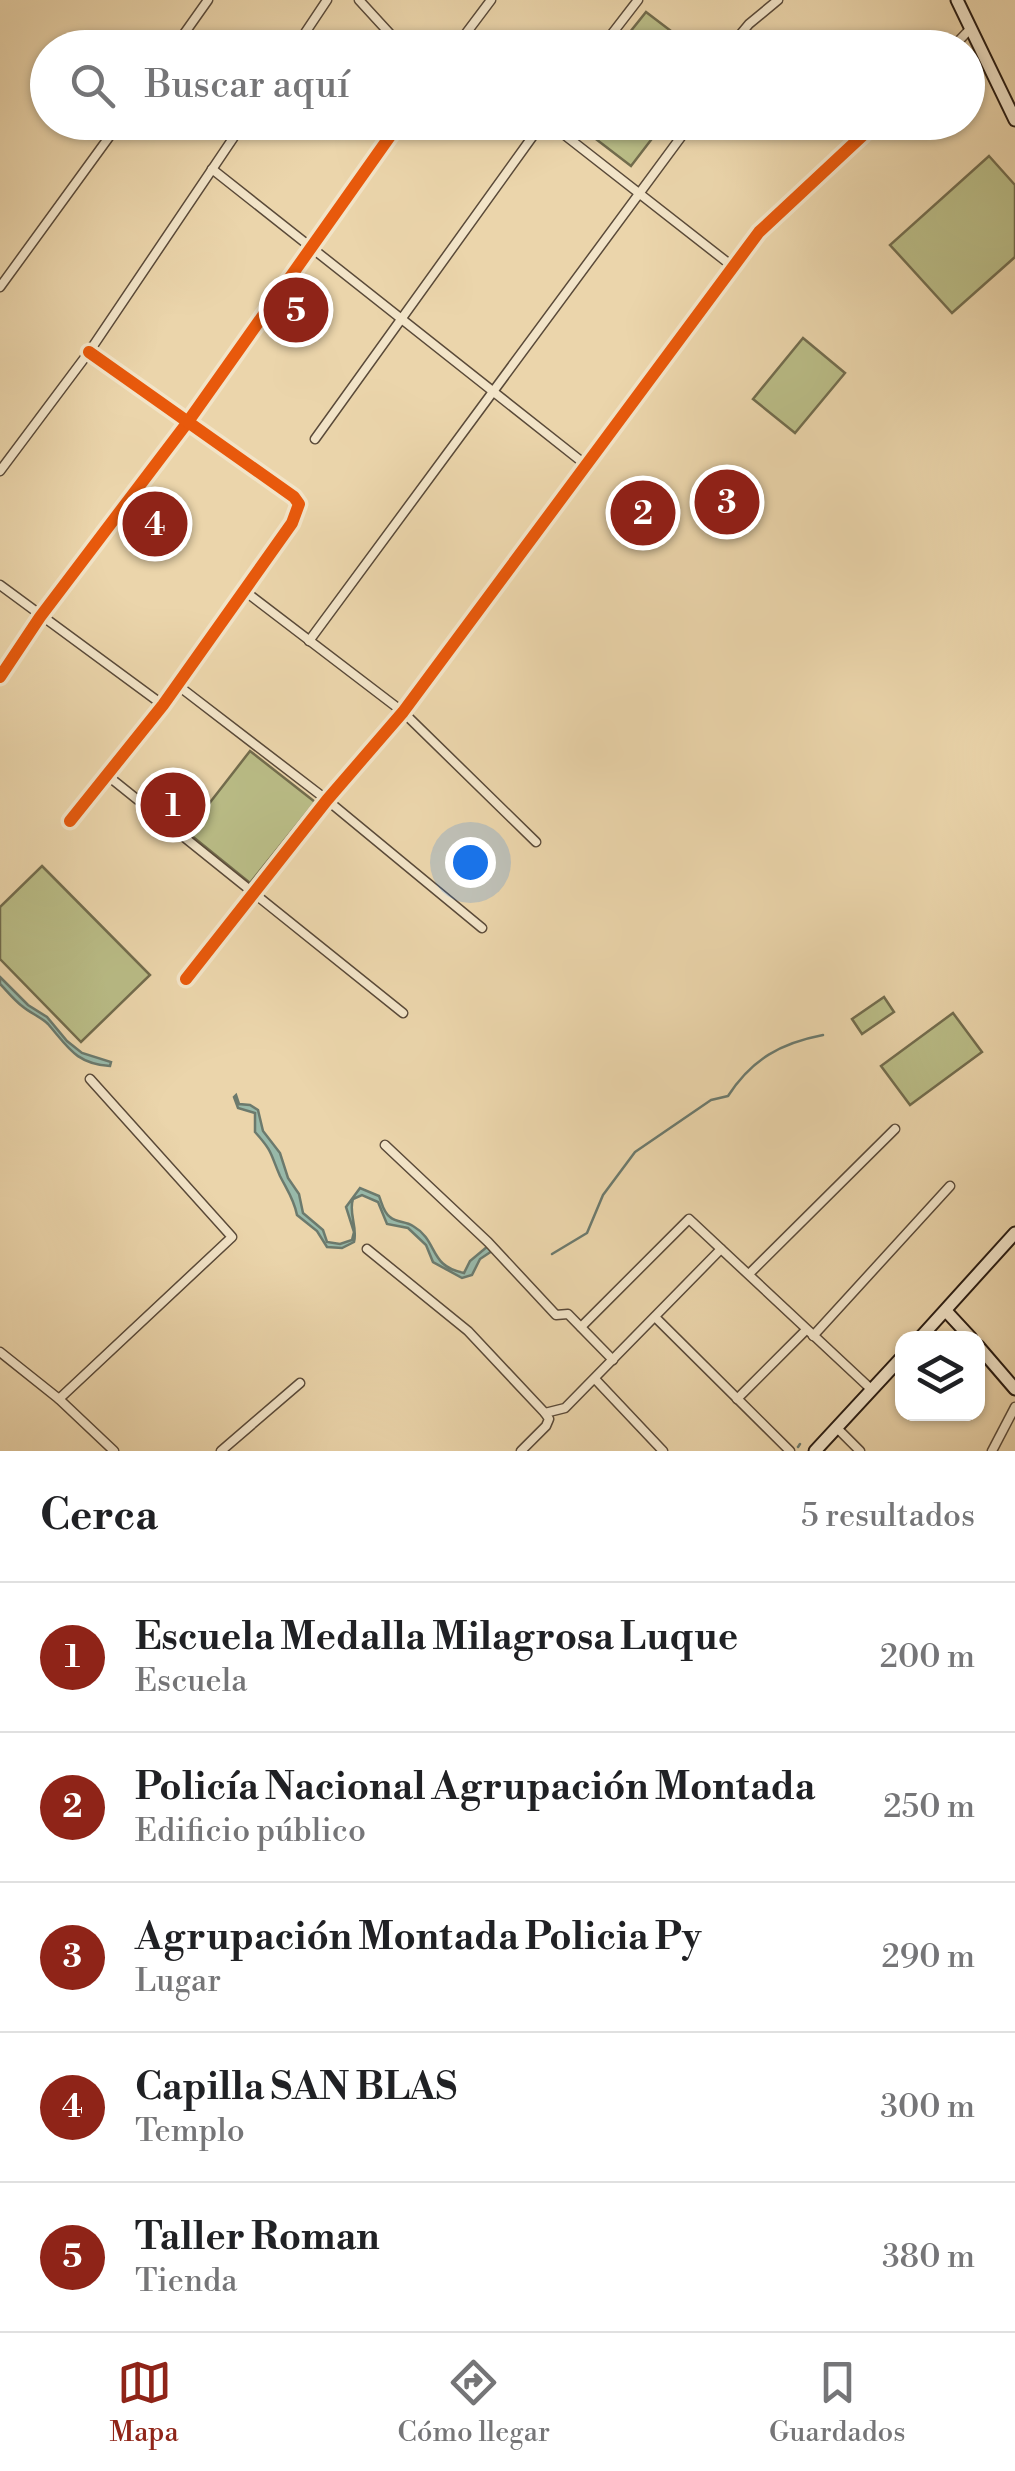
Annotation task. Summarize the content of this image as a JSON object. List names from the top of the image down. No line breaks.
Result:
{"page":{"search":"Buscar aquí","pins":["5","3","2","4","1"],"heading":["Cerca","5 resultados"],"list":[{"mark":"1","name":"Escuela Medalla Milagrosa Luque","note":"Escuela","value":"200 m"},{"mark":"2","name":"Policía Nacional Agrupación Montada","note":"Edificio público","value":"250 m"},{"mark":"3","name":"Agrupación Montada Policia Py","note":"Lugar","value":"290 m"},{"mark":"4","name":"Capilla SAN BLAS","note":"Templo","value":"300 m"},{"mark":"5","name":"Taller Roman","note":"Tienda","value":"380 m"}],"nav":["Mapa","Cómo llegar","Guardados"]}}
